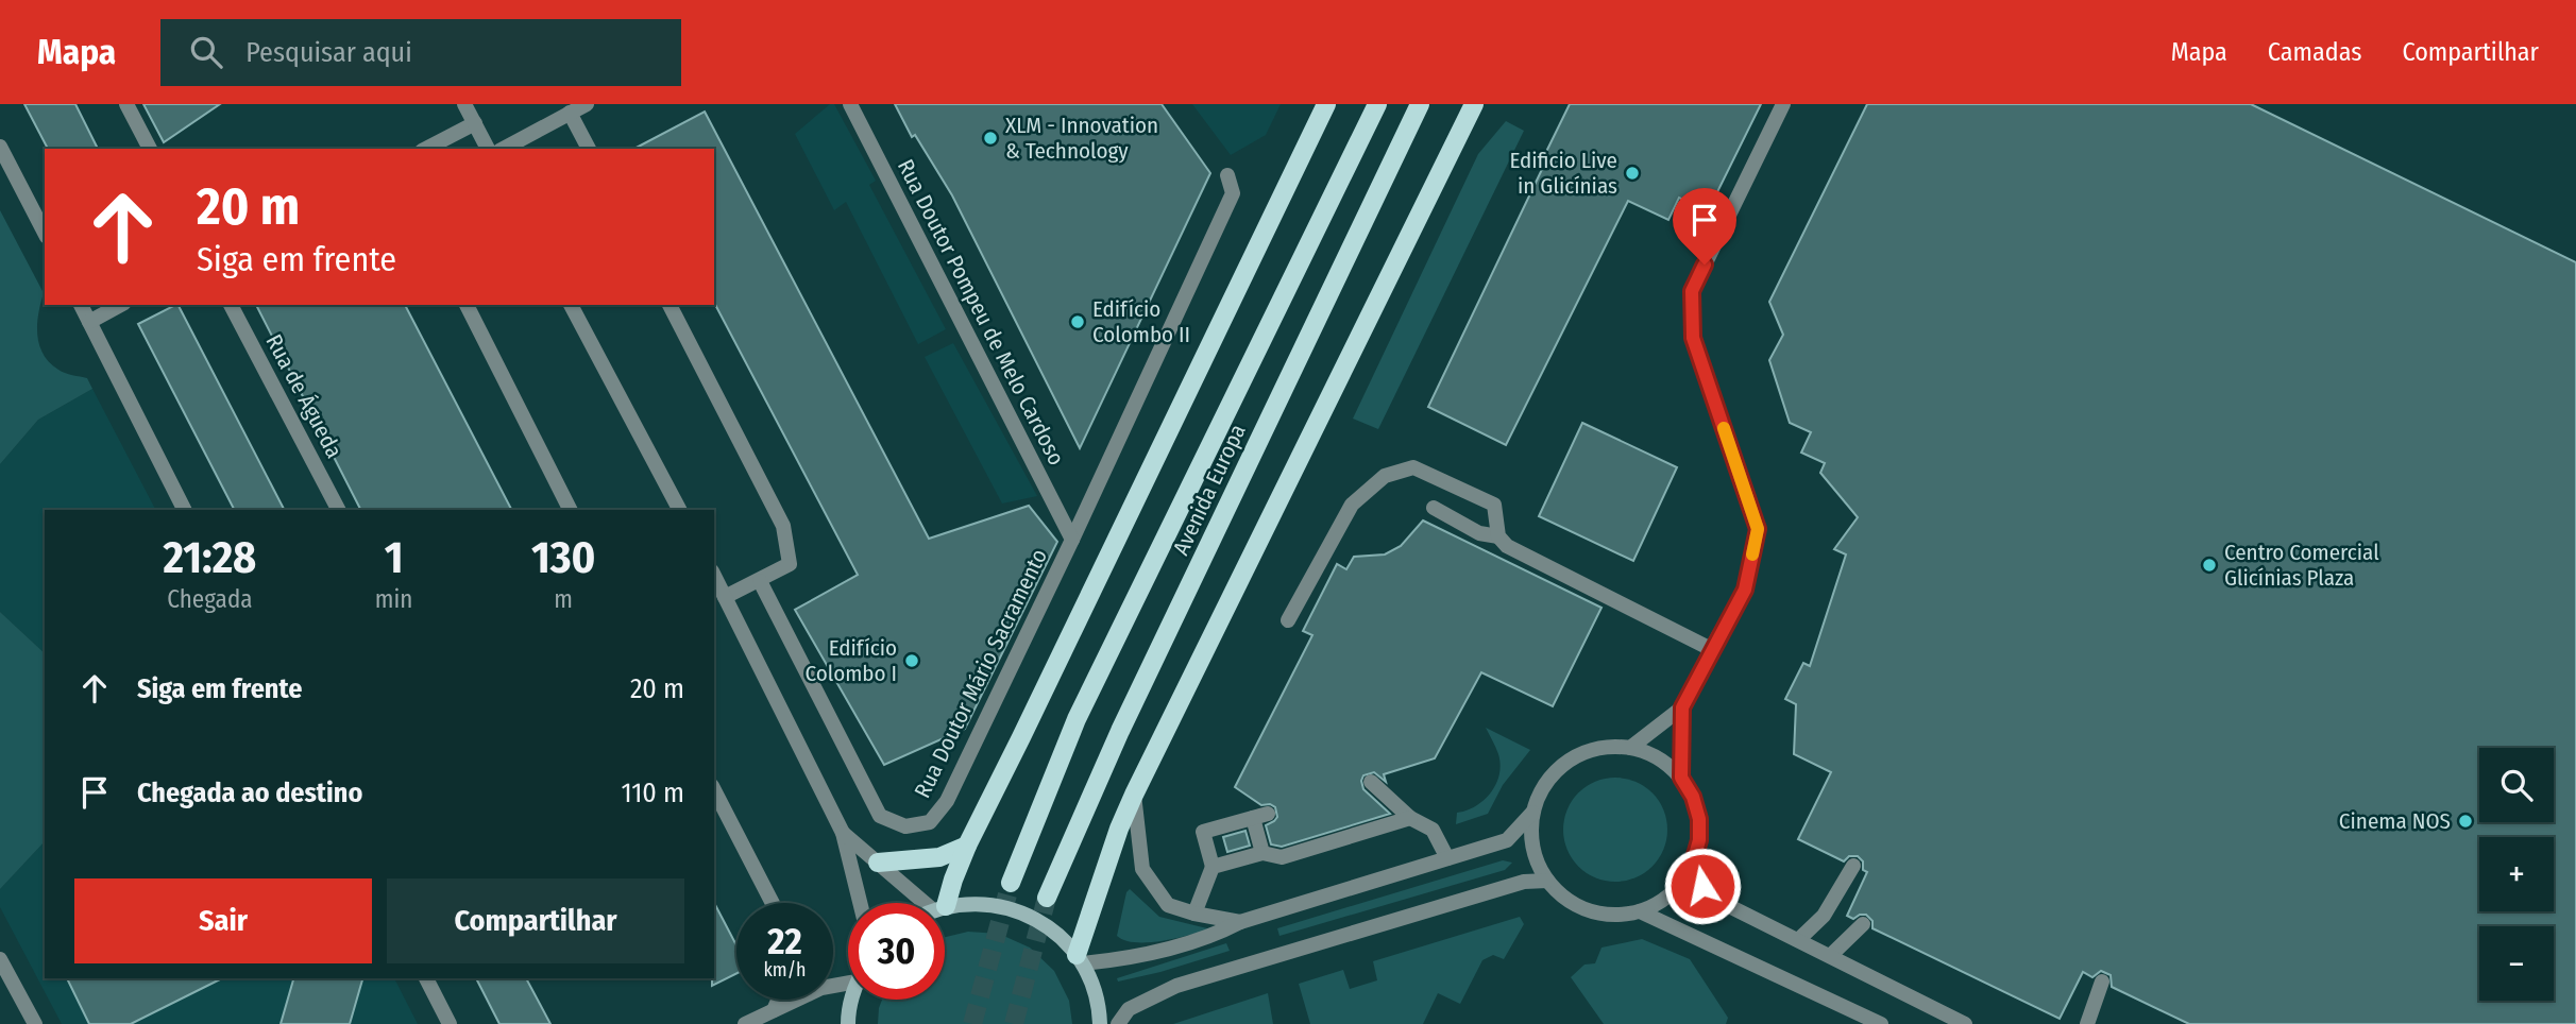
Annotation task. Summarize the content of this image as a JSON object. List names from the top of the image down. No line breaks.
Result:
{"streets":{"main road":["Avenida Europa"],"street":["Rua Doutor Pompeu de Melo Cardoso","Rua de Águeda","Rua Doutor Mário Sacramento"]},"crossings":[["Rua Doutor Pompeu de Melo Cardoso","Rua Doutor Mário Sacramento"]],"places":["XLM - Innovation & Technology","Edificio Live in Glicínias","Edifício Colombo II","Centro Comercial Glicínias Plaza","Edifício Colombo I","Cinema NOS"],"page":{"header":"Mapa","search":"Pesquisar aqui","nav":["Mapa","Camadas","Compartilhar"],"turn":["20 m","Siga em frente"],"eta":["21:28","Chegada","1","min","130","m"],"list":[{"name":"Siga em frente","value":"20 m"},{"name":"Chegada ao destino","value":"110 m"}],"map_buttons":["+","−"],"buttons":["Sair","Compartilhar"],"speed":"22 km/h","limit":"30"}}
